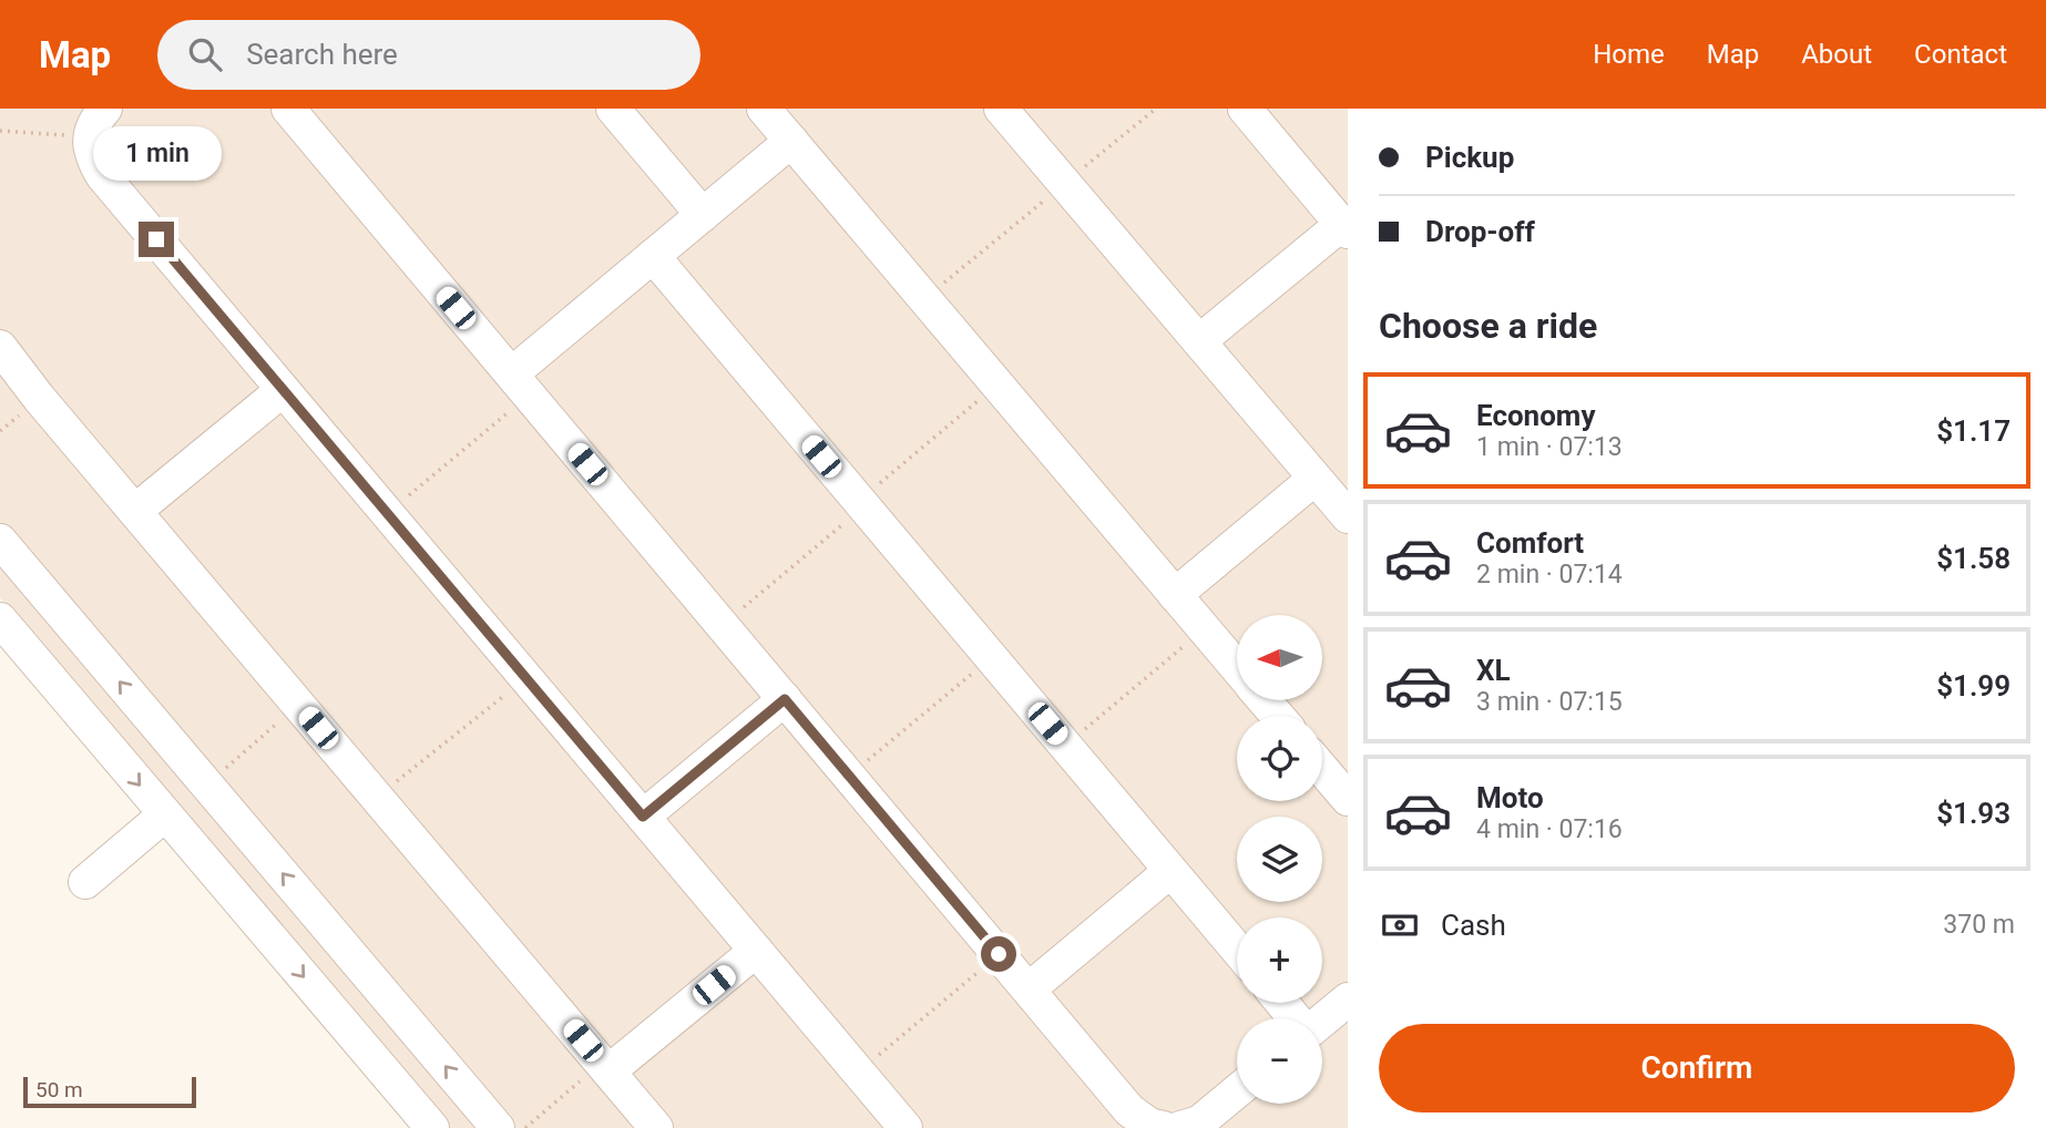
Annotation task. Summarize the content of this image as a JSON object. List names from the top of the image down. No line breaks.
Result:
{"scale_bar":"50 m","north":"left","page":{"header":"Map","search":"Search here","nav":["Home","Map","About","Contact"],"banner":["Pickup","Drop-off"],"bubble":"1 min","heading":"Choose a ride","list":[{"name":"Economy","note":"1 min · 07:13","value":"$1.17"},{"name":"Comfort","note":"2 min · 07:14","value":"$1.58"},{"name":"XL","note":"3 min · 07:15","value":"$1.99"},{"name":"Moto","note":"4 min · 07:16","value":"$1.93"}],"map_buttons":["+","−"],"pay":["Cash","370 m"],"buttons":"Confirm","scale":"50 m"}}
